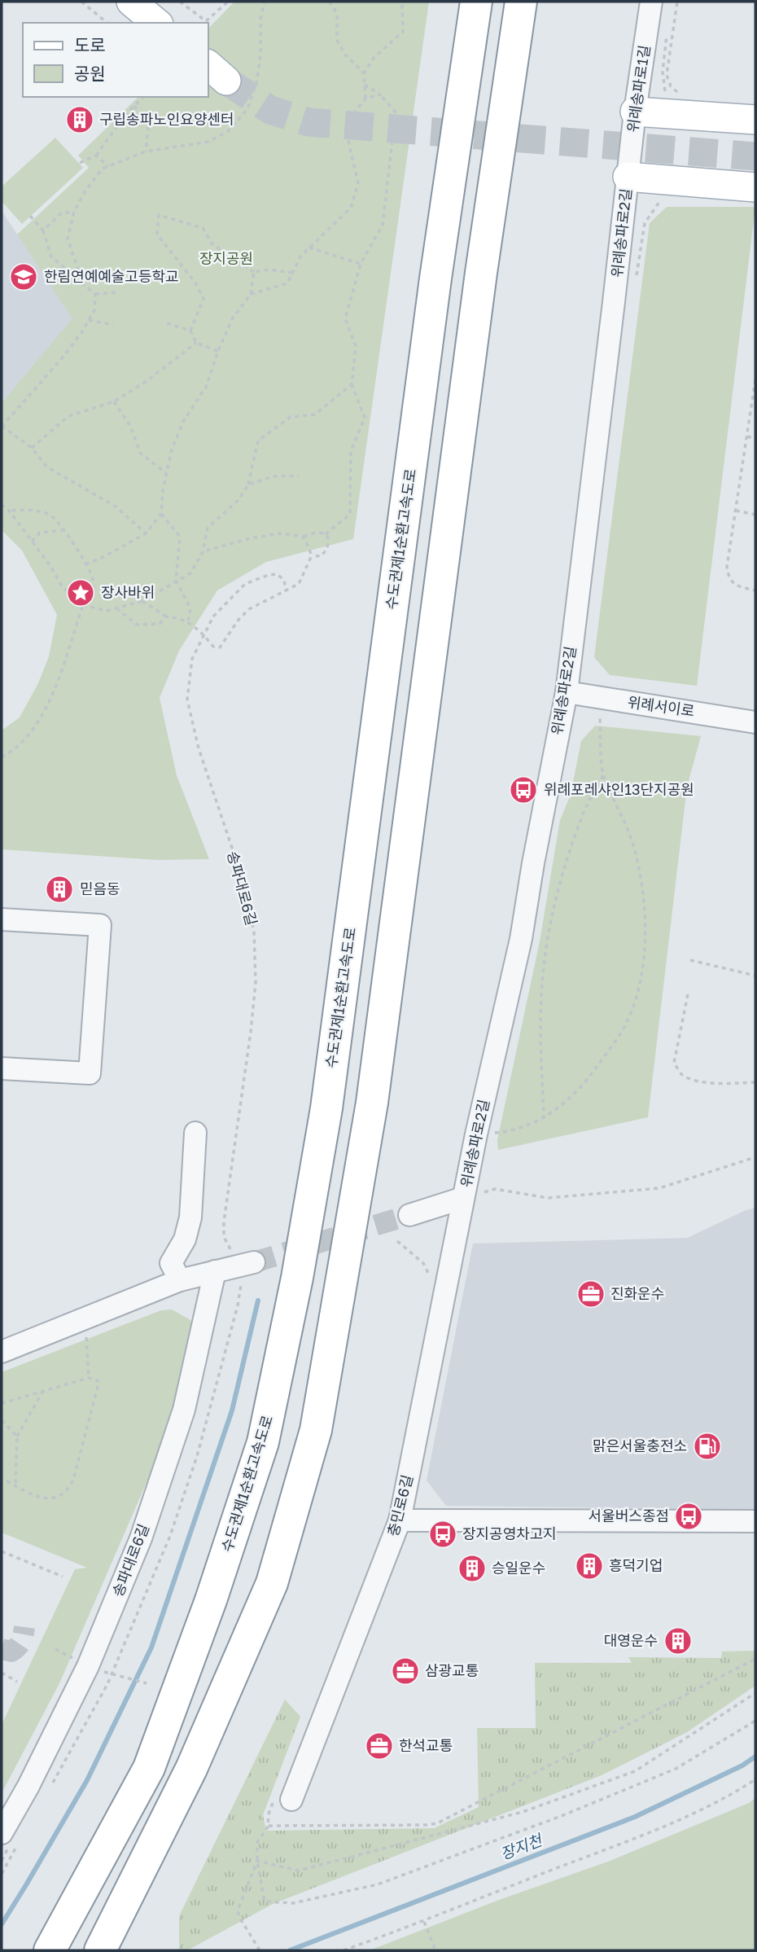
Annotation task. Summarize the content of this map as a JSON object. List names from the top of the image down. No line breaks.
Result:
{"streets":{"highway":["수도권제1순환고속도로"],"street":["위례송파로1길","위례송파로2길","위례서이로","송파대로6길","충민로6길"]},"crossings":[["위례송파로1길","위례송파로2길"],["위례송파로2길","위례서이로"],["위례송파로2길","충민로6길"]],"water":["장지천"],"parks":["장지공원"],"places":{"building":["구립송파노인요양센터","믿음동","흥덕기업","승일운수","대영운수"],"school or university":["한림연예예술고등학교"],"place":["장사바위"],"bus stop":["위례포레샤인13단지공원","서울버스종점","장지공영차고지"],"office":["진화운수","삼광교통","한석교통"],"fuel station":["맑은서울충전소"]},"legend":["도로","공원"]}
